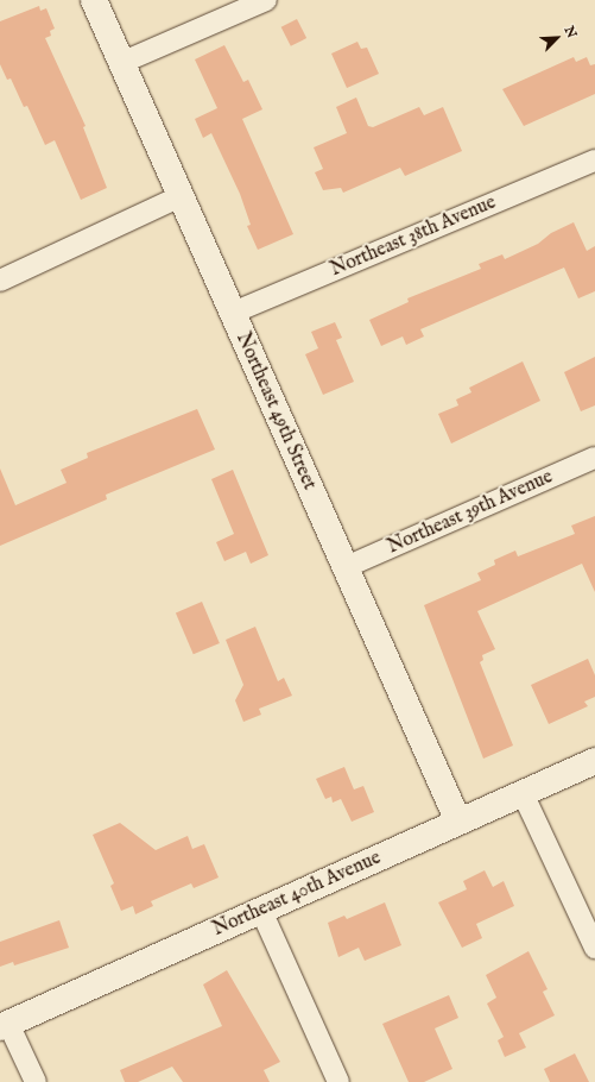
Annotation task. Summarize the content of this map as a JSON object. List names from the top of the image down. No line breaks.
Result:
{"streets":{"street":["Northeast 38th Avenue","Northeast 49th Street","Northeast 39th Avenue","Northeast 40th Avenue"]},"crossings":[["Northeast 38th Avenue","Northeast 49th Street"],["Northeast 49th Street","Northeast 39th Avenue"],["Northeast 49th Street","Northeast 40th Avenue"]],"north":"top right"}
